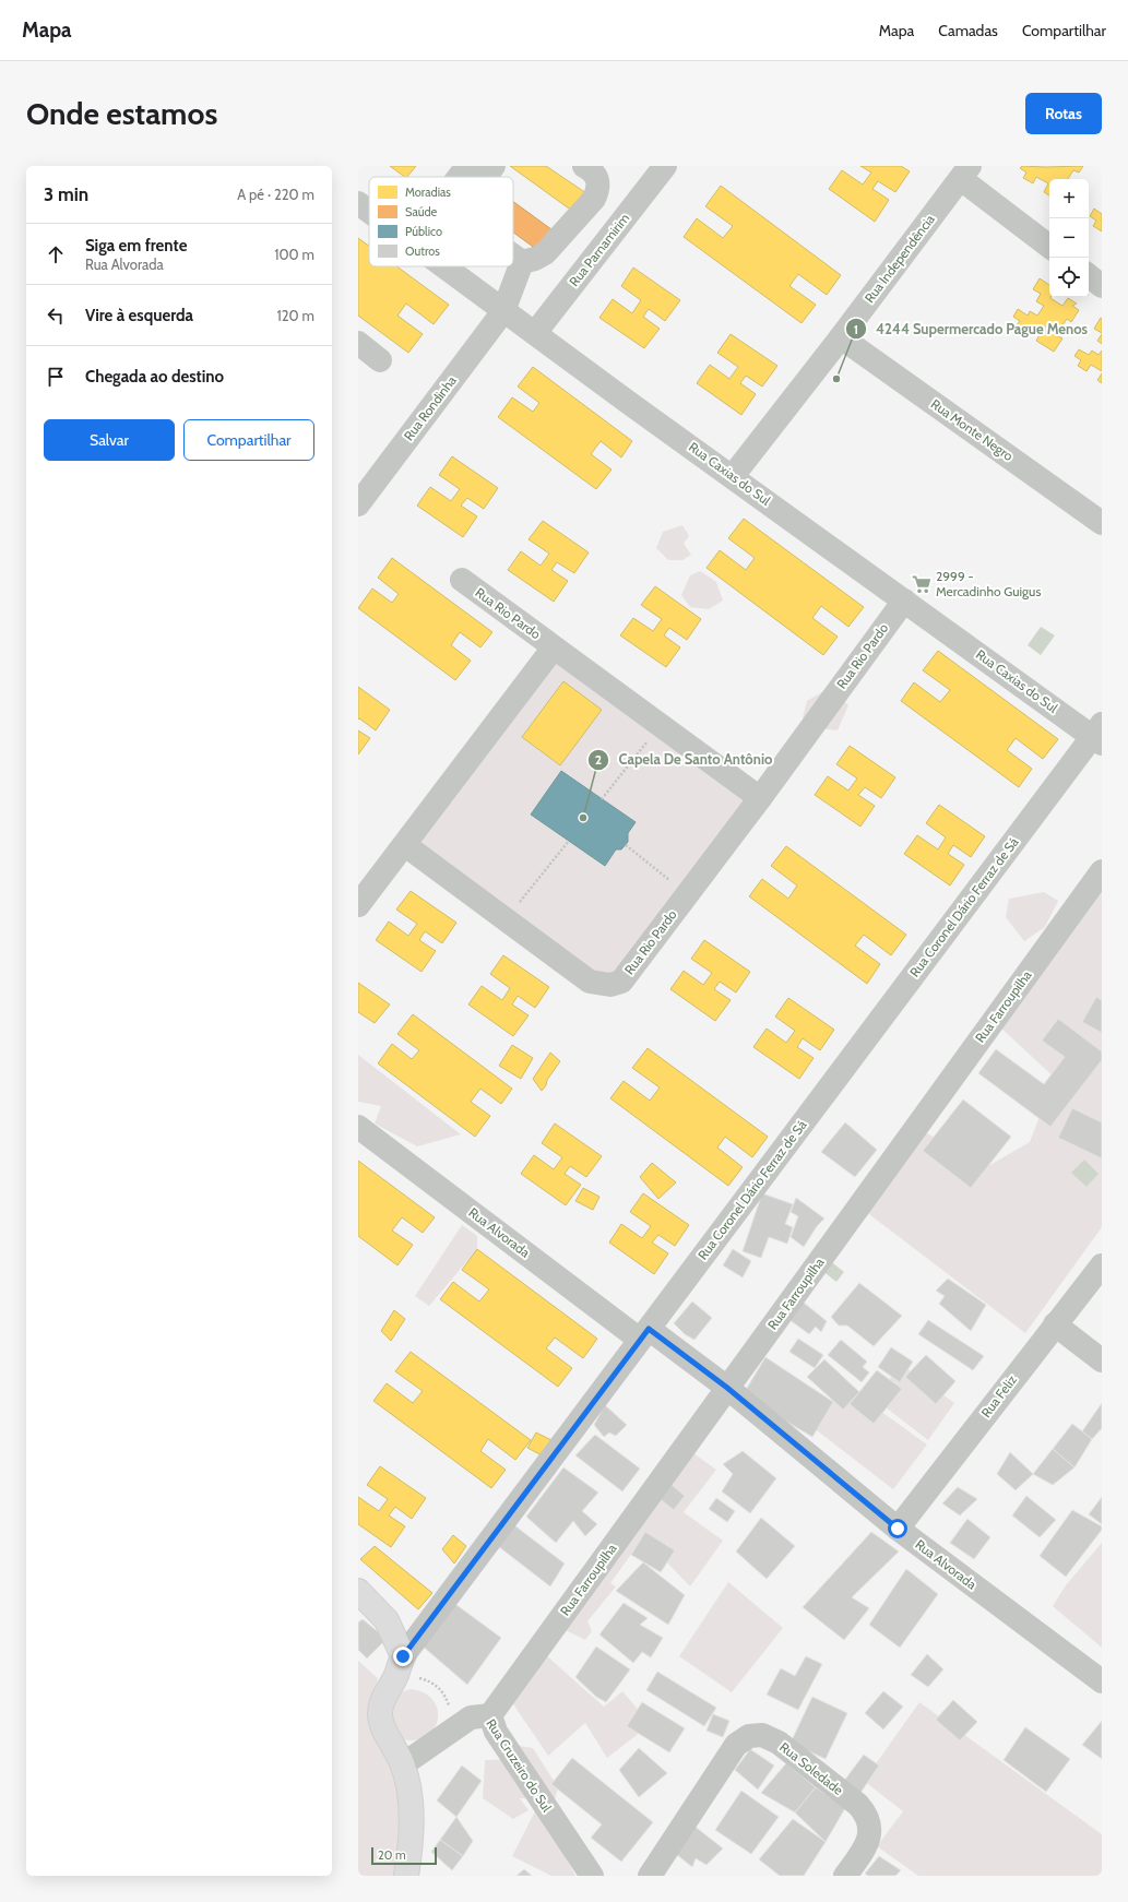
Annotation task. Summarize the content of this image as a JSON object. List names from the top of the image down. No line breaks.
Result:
{"streets":{"street":["Rua Parnamirim","Rua Independência","Rua Rondinha","Rua Monte Negro","Rua Caxias do Sul","Rua Rio Pardo","Rua Coronel Dário Ferraz de Sá","Rua Farroupilha","Rua Alvorada","Rua Feliz","Rua Cruzeiro do Sul","Rua Soledade"]},"crossings":[["Rua Parnamirim","Rua Caxias do Sul"],["Rua Independência","Rua Monte Negro"],["Rua Independência","Rua Caxias do Sul"],["Rua Rondinha","Rua Caxias do Sul"],["Rua Caxias do Sul","Rua Rio Pardo"],["Rua Caxias do Sul","Rua Coronel Dário Ferraz de Sá"],["Rua Coronel Dário Ferraz de Sá","Rua Alvorada"],["Rua Farroupilha","Rua Alvorada"],["Rua Farroupilha","Rua Cruzeiro do Sul"],["Rua Alvorada","Rua Feliz"]],"places":{"other":["4244 Supermercado Pague Menos","Capela De Santo Antônio"],"supermarket":["2999 - Mercadinho Guigus"]},"legend":["Moradias","Saúde","Público","Outros"],"scale_bar":"20 m","page":{"header":"Mapa","nav":["Mapa","Camadas","Compartilhar"],"buttons":["Rotas",["Salvar","Compartilhar"]],"title":"Onde estamos","heading":["3 min","A pé · 220 m"],"map_buttons":["+","−"],"list":[["Siga em frente","Rua Alvorada","100 m"],["Vire à esquerda","120 m"],"Chegada ao destino"],"scale":"20 m"}}
